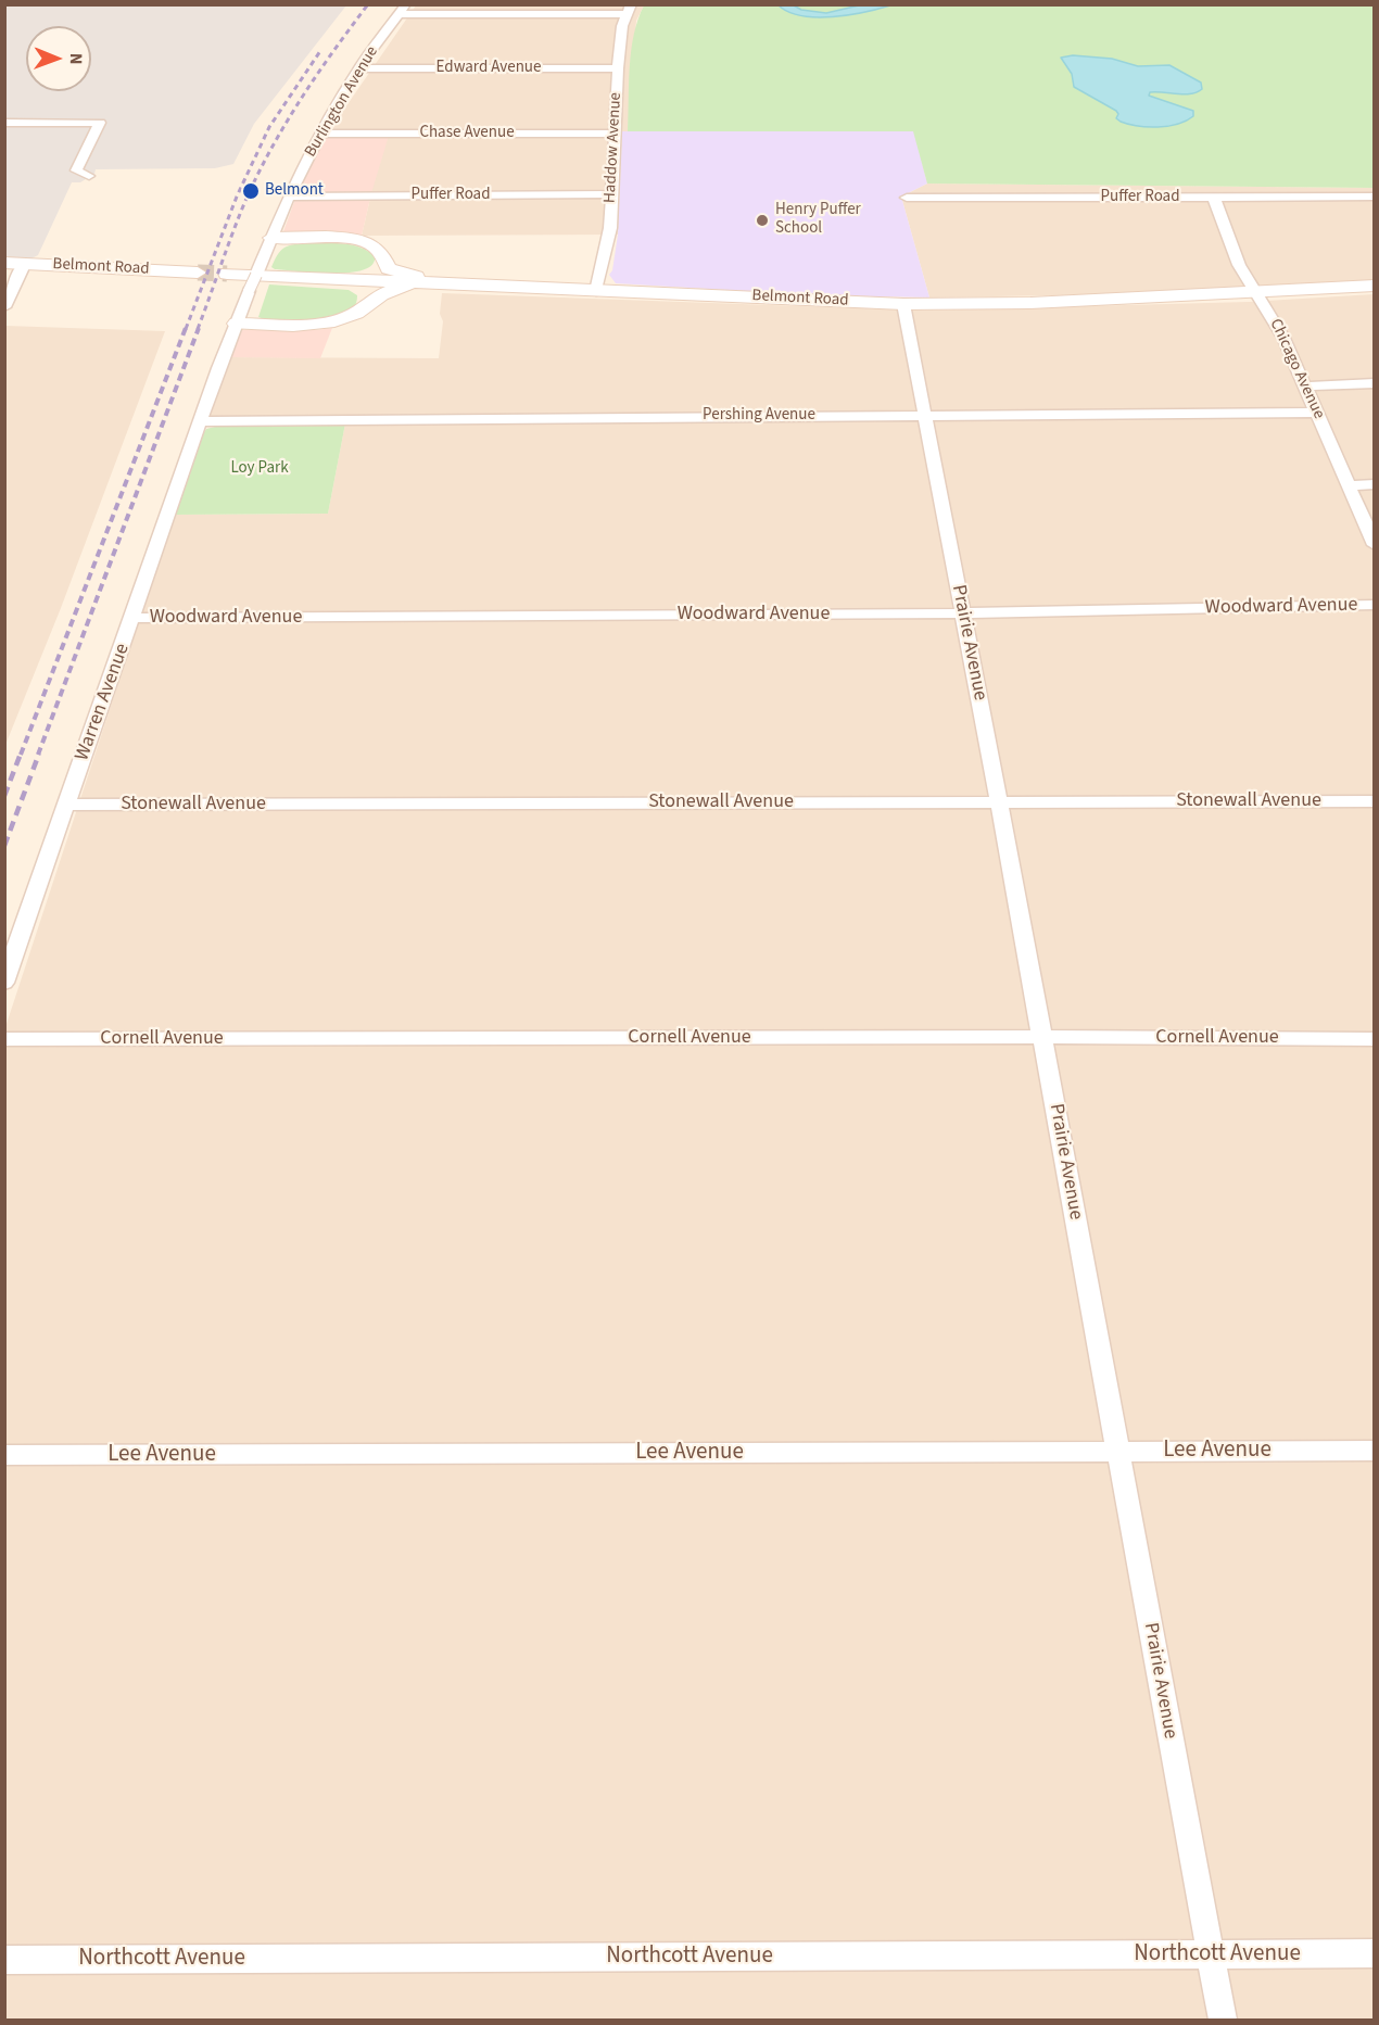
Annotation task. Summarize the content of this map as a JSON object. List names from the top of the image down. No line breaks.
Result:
{"streets":{"main road":["Belmont Road"],"street":["Edward Avenue","Burlington Avenue","Chase Avenue","Haddow Avenue","Puffer Road","Chicago Avenue","Pershing Avenue","Woodward Avenue","Prairie Avenue","Warren Avenue","Stonewall Avenue","Cornell Avenue","Lee Avenue","Northcott Avenue"]},"crossings":[["Edward Avenue","Burlington Avenue"],["Edward Avenue","Haddow Avenue"],["Burlington Avenue","Chase Avenue"],["Burlington Avenue","Puffer Road"],["Burlington Avenue","Warren Avenue"],["Chase Avenue","Haddow Avenue"],["Haddow Avenue","Puffer Road"],["Haddow Avenue","Belmont Road"],["Puffer Road","Chicago Avenue"],["Belmont Road","Chicago Avenue"],["Belmont Road","Prairie Avenue"],["Chicago Avenue","Pershing Avenue"],["Pershing Avenue","Prairie Avenue"],["Pershing Avenue","Warren Avenue"],["Woodward Avenue","Prairie Avenue"],["Woodward Avenue","Warren Avenue"],["Prairie Avenue","Stonewall Avenue"],["Prairie Avenue","Cornell Avenue"],["Prairie Avenue","Lee Avenue"],["Prairie Avenue","Northcott Avenue"],["Warren Avenue","Stonewall Avenue"]],"parks":["Loy Park"],"places":["Belmont","Henry Puffer School"],"north":"right"}
